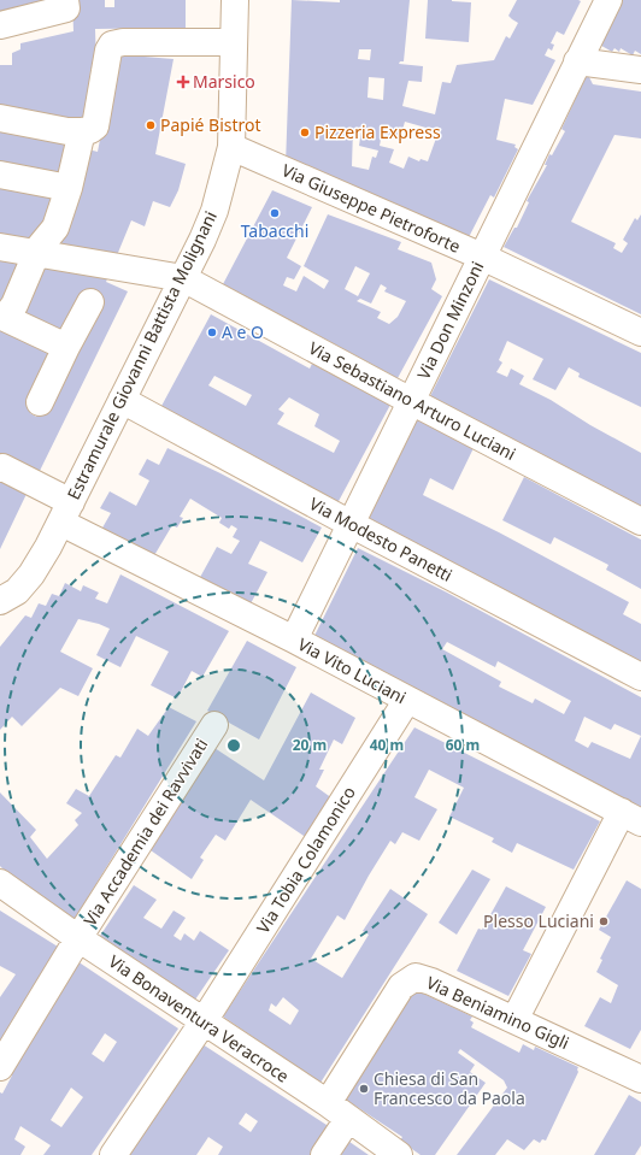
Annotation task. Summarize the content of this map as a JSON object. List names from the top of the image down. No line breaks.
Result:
{"streets":{"street":["Via Giuseppe Pietroforte","Via Don Minzoni","Estramurale Giovanni Battista Molignani","Via Sebastiano Arturo Luciani","Via Modesto Panetti","Via Vito Luciani","Via Accademia dei Ravvivati","Via Tobia Colamonico","Via Beniamino Gigli","Via Bonaventura Veracroce"]},"crossings":[["Via Giuseppe Pietroforte","Via Don Minzoni"],["Via Giuseppe Pietroforte","Estramurale Giovanni Battista Molignani"],["Via Don Minzoni","Via Sebastiano Arturo Luciani"],["Via Don Minzoni","Via Modesto Panetti"],["Via Don Minzoni","Via Vito Luciani"],["Estramurale Giovanni Battista Molignani","Via Sebastiano Arturo Luciani"],["Estramurale Giovanni Battista Molignani","Via Modesto Panetti"],["Estramurale Giovanni Battista Molignani","Via Vito Luciani"],["Via Vito Luciani","Via Tobia Colamonico"],["Via Accademia dei Ravvivati","Via Bonaventura Veracroce"],["Via Tobia Colamonico","Via Bonaventura Veracroce"],["Via Beniamino Gigli","Via Bonaventura Veracroce"]],"places":{"health":["Marsico"],"other":["Papié Bistrot","Pizzeria Express","Tabacchi","A e O","Plesso Luciani","Chiesa di San Francesco da Paola"]},"rings":["20 m","40 m","60 m"]}
